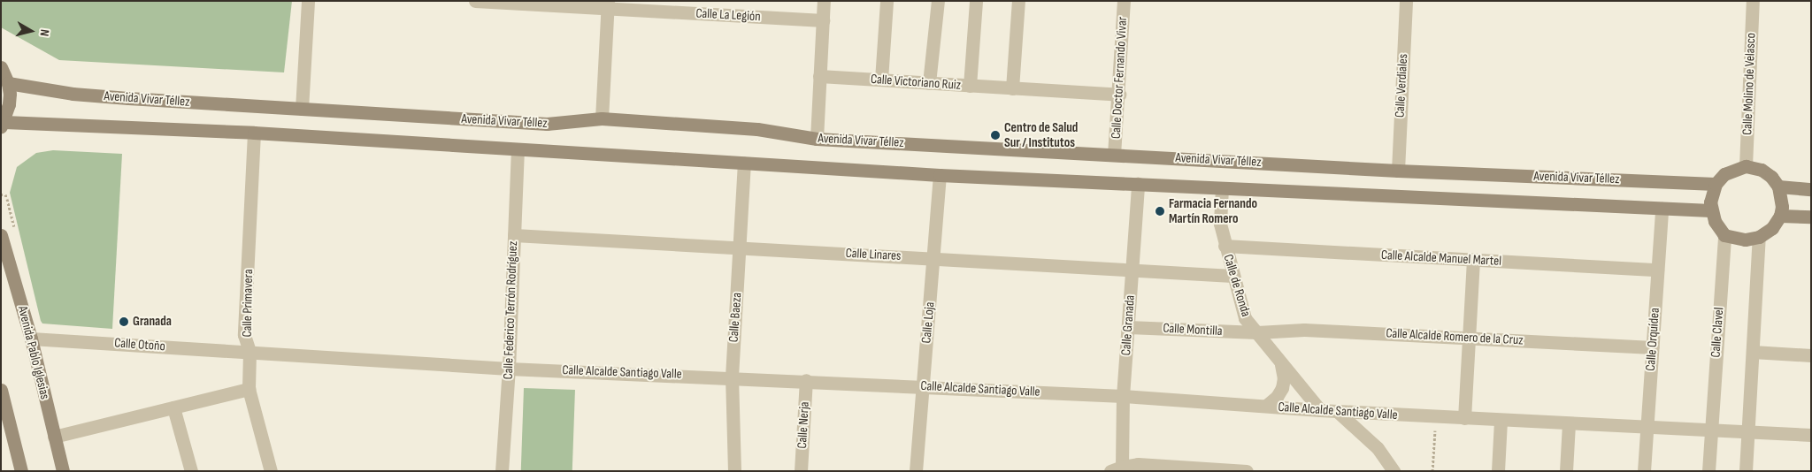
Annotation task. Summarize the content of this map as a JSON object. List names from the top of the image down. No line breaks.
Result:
{"streets":{"street":["Calle La Legión","Calle Doctor Fernando Vivar","Calle Victoriano Ruiz","Calle Molino de Velasco","Calle Verdiales","Avenida Vivar Téllez","Calle Linares","Calle Alcalde Manuel Martel","Calle de Ronda","Calle Primavera","Calle Federico Terrón Rodríguez","Calle Baeza","Calle Loja","Calle Granada","Calle Montilla","Calle Clavel","Calle Alcalde Romero de la Cruz","Calle Orquídea","Calle Otoño","Avenida Pablo Iglesias","Calle Alcalde Santiago Valle","Calle Nerja"]},"crossings":[["Calle Doctor Fernando Vivar","Calle Victoriano Ruiz"],["Calle Doctor Fernando Vivar","Avenida Vivar Téllez"],["Calle Molino de Velasco","Avenida Vivar Téllez"],["Calle Molino de Velasco","Calle Clavel"],["Calle Verdiales","Avenida Vivar Téllez"],["Avenida Vivar Téllez","Calle de Ronda"],["Avenida Vivar Téllez","Calle Primavera"],["Avenida Vivar Téllez","Calle Federico Terrón Rodríguez"],["Avenida Vivar Téllez","Calle Baeza"],["Avenida Vivar Téllez","Calle Loja"],["Avenida Vivar Téllez","Calle Granada"],["Avenida Vivar Téllez","Calle Clavel"],["Avenida Vivar Téllez","Calle Orquídea"],["Calle Linares","Calle de Ronda"],["Calle Linares","Calle Federico Terrón Rodríguez"],["Calle Linares","Calle Baeza"],["Calle Linares","Calle Loja"],["Calle Linares","Calle Granada"],["Calle Alcalde Manuel Martel","Calle de Ronda"],["Calle Alcalde Manuel Martel","Calle Orquídea"],["Calle de Ronda","Calle Montilla"],["Calle de Ronda","Calle Alcalde Romero de la Cruz"],["Calle de Ronda","Calle Alcalde Santiago Valle"],["Calle Primavera","Calle Otoño"],["Calle Primavera","Calle Alcalde Santiago Valle"],["Calle Federico Terrón Rodríguez","Calle Alcalde Santiago Valle"],["Calle Baeza","Calle Alcalde Santiago Valle"],["Calle Loja","Calle Alcalde Santiago Valle"],["Calle Granada","Calle Montilla"],["Calle Granada","Calle Alcalde Santiago Valle"],["Calle Montilla","Calle Alcalde Romero de la Cruz"],["Calle Clavel","Calle Alcalde Santiago Valle"],["Calle Alcalde Romero de la Cruz","Calle Orquídea"],["Calle Orquídea","Calle Alcalde Santiago Valle"],["Calle Otoño","Avenida Pablo Iglesias"],["Calle Otoño","Calle Alcalde Santiago Valle"],["Calle Alcalde Santiago Valle","Calle Nerja"]],"places":["Centro de Salud Sur / Institutos","Farmacia Fernando Martín Romero","Granada"],"north":"right"}
